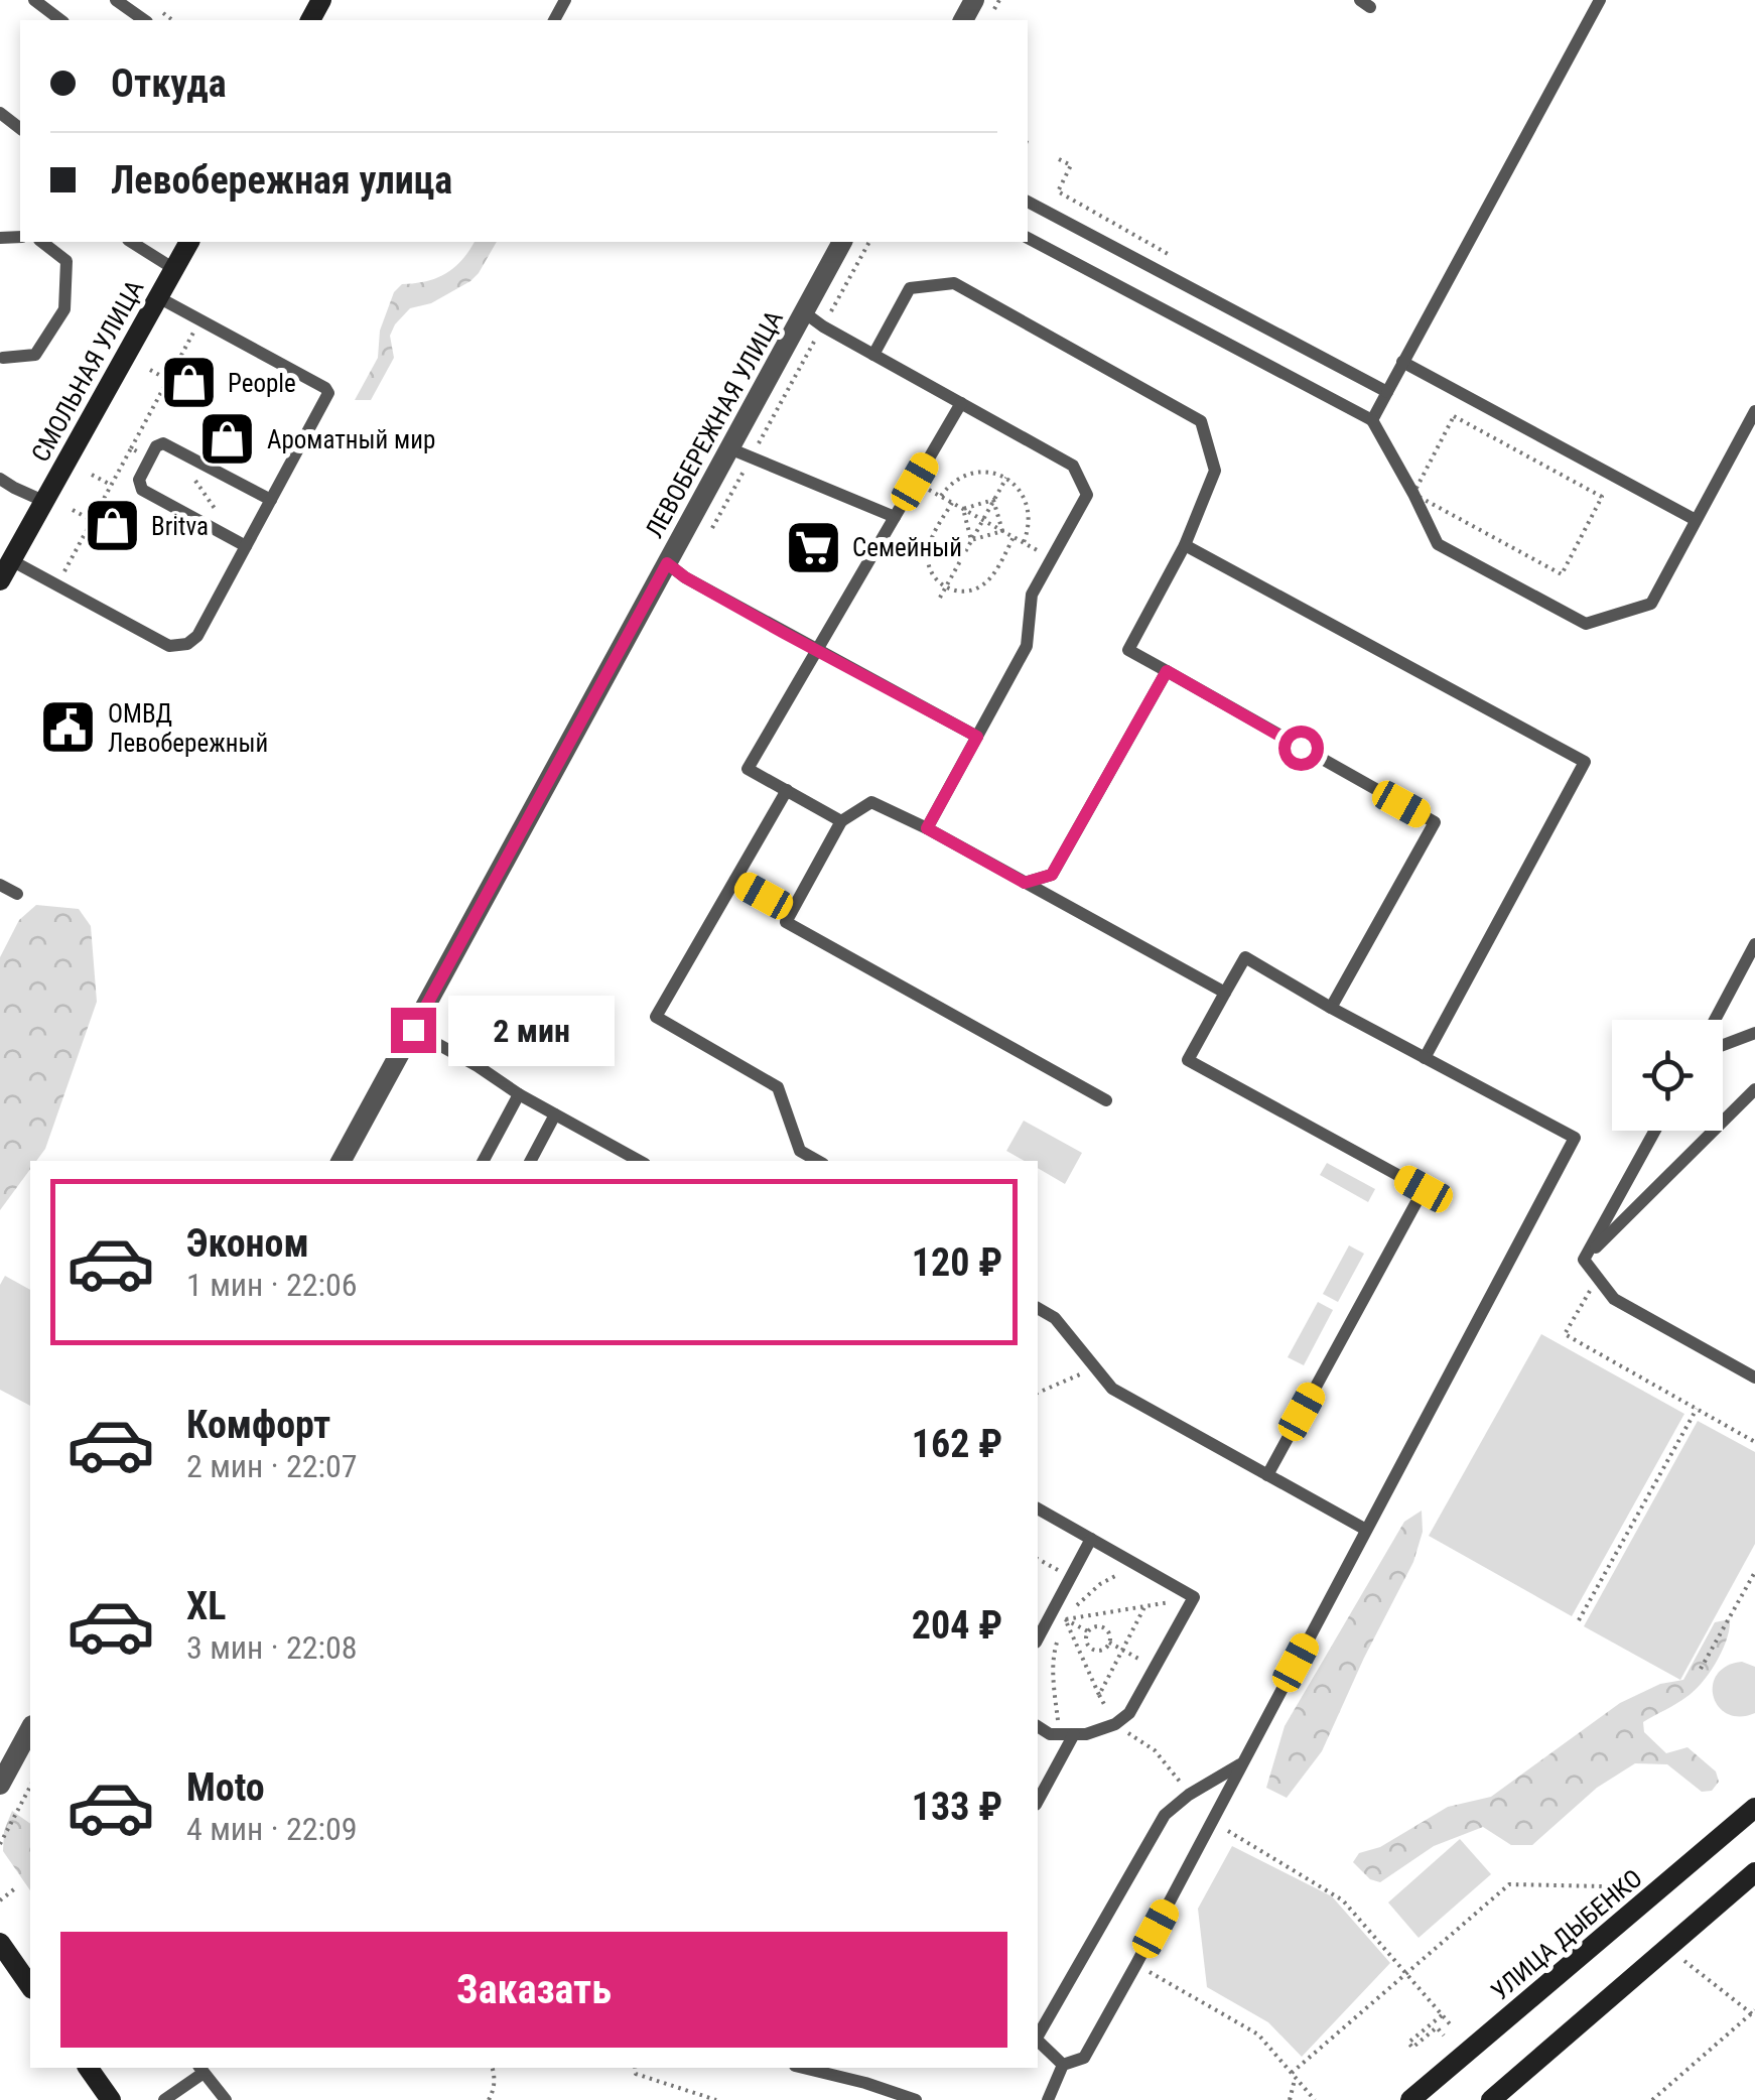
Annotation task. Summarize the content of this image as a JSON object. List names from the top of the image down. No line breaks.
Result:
{"streets":{"main road":["СМОЛЬНАЯ УЛИЦА","УЛИЦА ДЫБЕНКО"],"street":["ЛЕВОБЕРЕЖНАЯ УЛИЦА"]},"places":{"shop":["People","Ароматный мир","Britva"],"supermarket":["Семейный"],"public building":["ОМВД Левобережный"]},"page":{"banner":["Откуда","Левобережная улица"],"bubble":"2 мин","list":[{"name":"Эконом","note":"1 мин · 22:06","value":"120 ₽"},{"name":"Комфорт","note":"2 мин · 22:07","value":"162 ₽"},{"name":"XL","note":"3 мин · 22:08","value":"204 ₽"},{"name":"Moto","note":"4 мин · 22:09","value":"133 ₽"}],"buttons":"Заказать"}}
